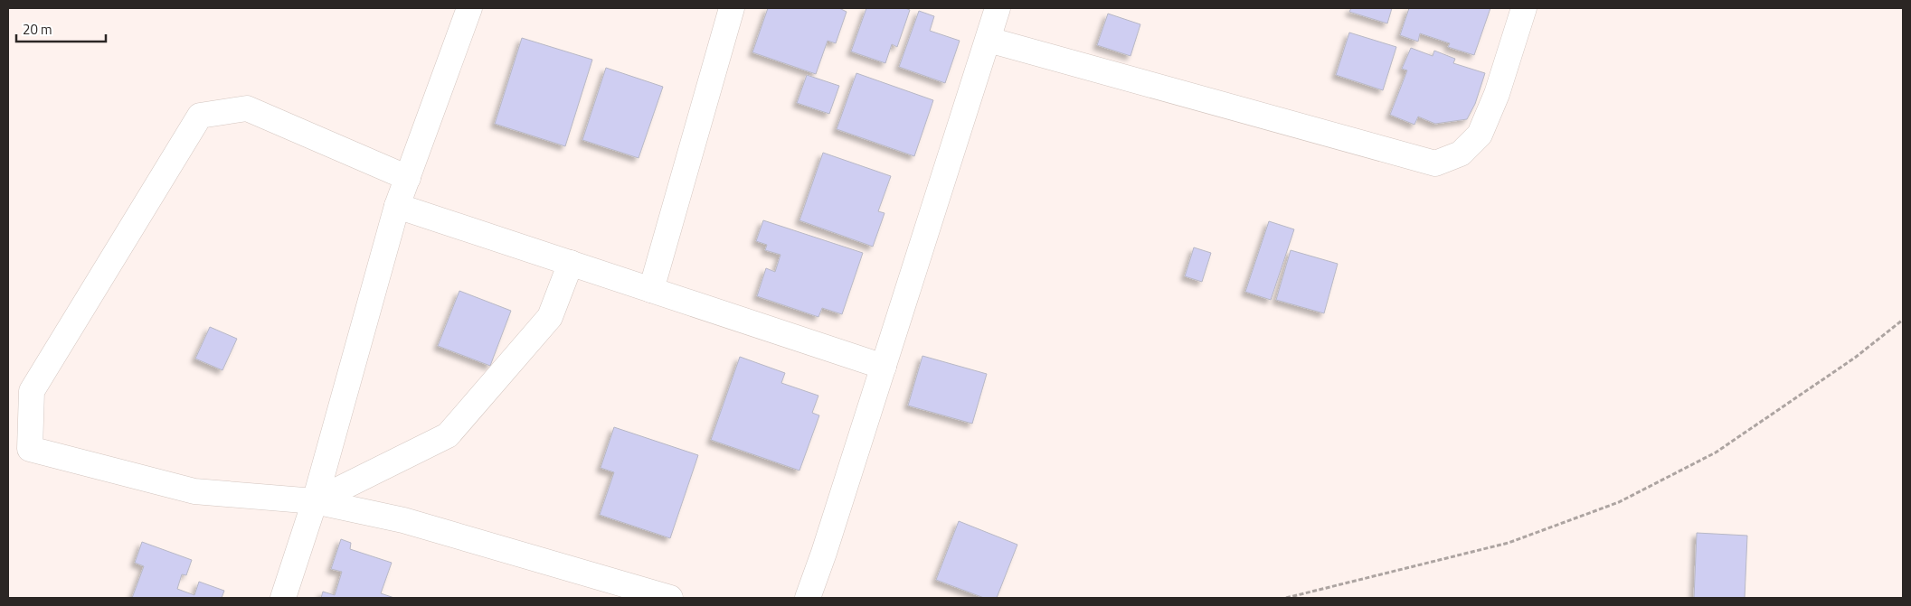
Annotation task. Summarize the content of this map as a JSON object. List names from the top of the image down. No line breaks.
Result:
{"scale_bar":"20 m"}
